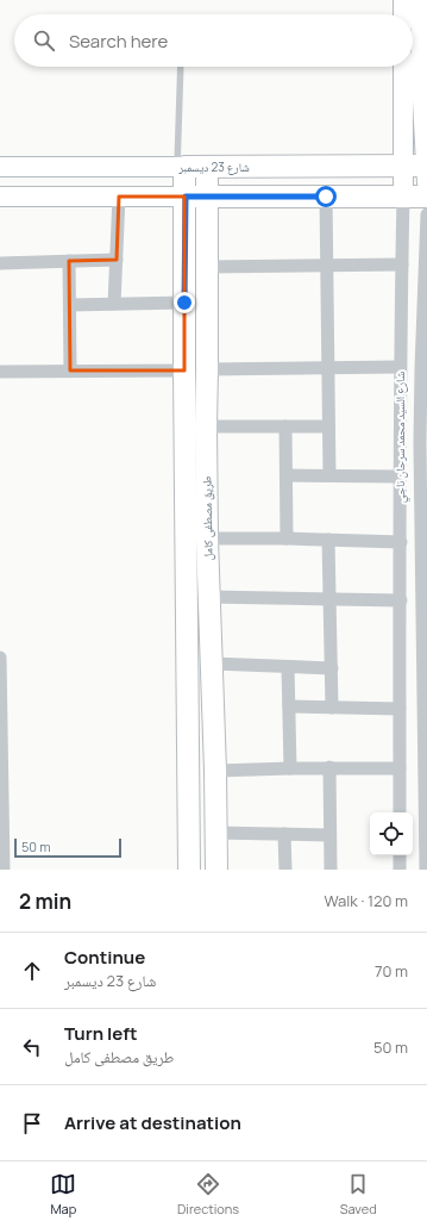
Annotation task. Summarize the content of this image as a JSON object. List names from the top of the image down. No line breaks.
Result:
{"streets":{"main road":["شارع 23 ديسمبر","طريق مصطفى كامل"],"street":["شارع السيد محمد سرحان ناجي"]},"crossings":[["شارع 23 ديسمبر","شارع السيد محمد سرحان ناجي"],["شارع 23 ديسمبر","طريق مصطفى كامل"]],"scale_bar":"50 m","page":{"search":"Search here","scale":"50 m","heading":["2 min","Walk · 120 m"],"list":[["Continue","شارع 23 ديسمبر","70 m"],["Turn left","طريق مصطفى كامل","50 m"],"Arrive at destination"],"nav":["Map","Directions","Saved"]}}
